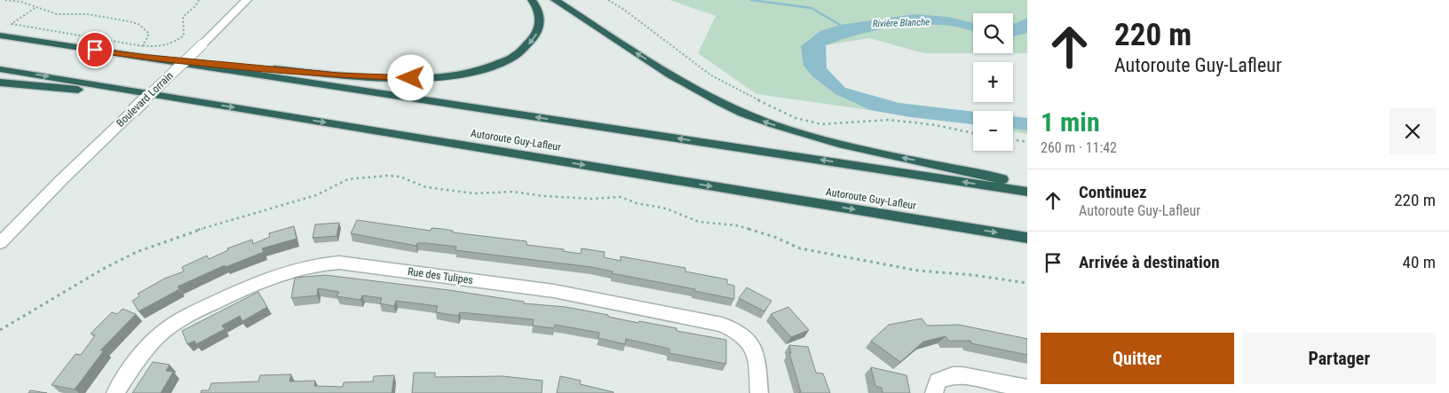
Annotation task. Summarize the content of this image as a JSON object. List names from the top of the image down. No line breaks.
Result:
{"streets":{"highway":["Autoroute Guy-Lafleur"],"street":["Boulevard Lorrain","Rue des Tulipes"]},"water":["Rivière Blanche"],"page":{"turn":["220 m","Autoroute Guy-Lafleur"],"map_buttons":["+","−"],"heading":["1 min","260 m · 11:42"],"list":[{"name":"Continuez","note":"Autoroute Guy-Lafleur","value":"220 m"},{"name":"Arrivée à destination","value":"40 m"}],"buttons":["Quitter","Partager"]}}
